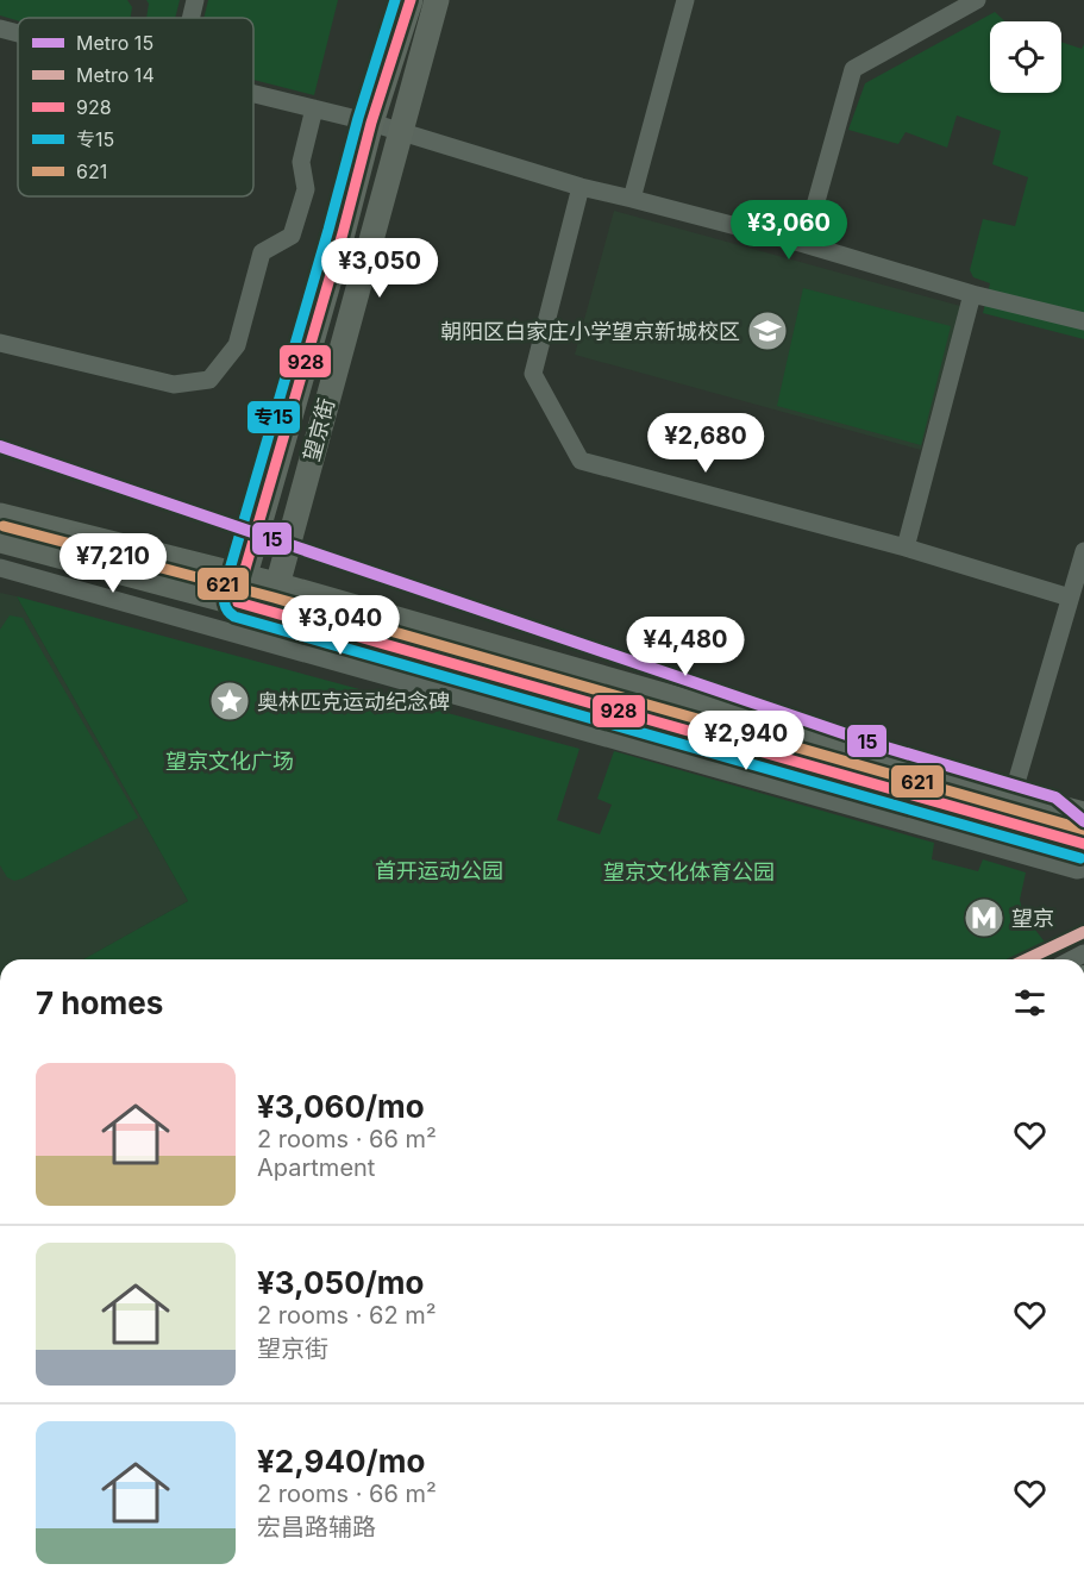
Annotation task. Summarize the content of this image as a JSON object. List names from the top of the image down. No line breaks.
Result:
{"streets":{"main road":["望京街"]},"parks":["望京文化广场","首开运动公园","望京文化体育公园"],"places":{"school or university":["朝阳区白家庄小学望京新城校区"],"place":["奥林匹克运动纪念碑"],"metro station":["望京"]},"lines":["transit line 928","transit line 专15","metro line 15","transit line 621","metro line 14"],"legend":["Metro 15","Metro 14","928","专15","621"],"page":{"price":["¥3,060","¥3,050","¥2,680","¥7,210","¥3,040","¥4,480","¥2,940"],"heading":"7 homes","list":[{"name":"¥3,060/mo","note":"2 rooms · 66 m² · Apartment"},{"name":"¥3,050/mo","note":"2 rooms · 62 m² · 望京街"},{"name":"¥2,940/mo","note":"2 rooms · 66 m² · 宏昌路辅路"}]}}
